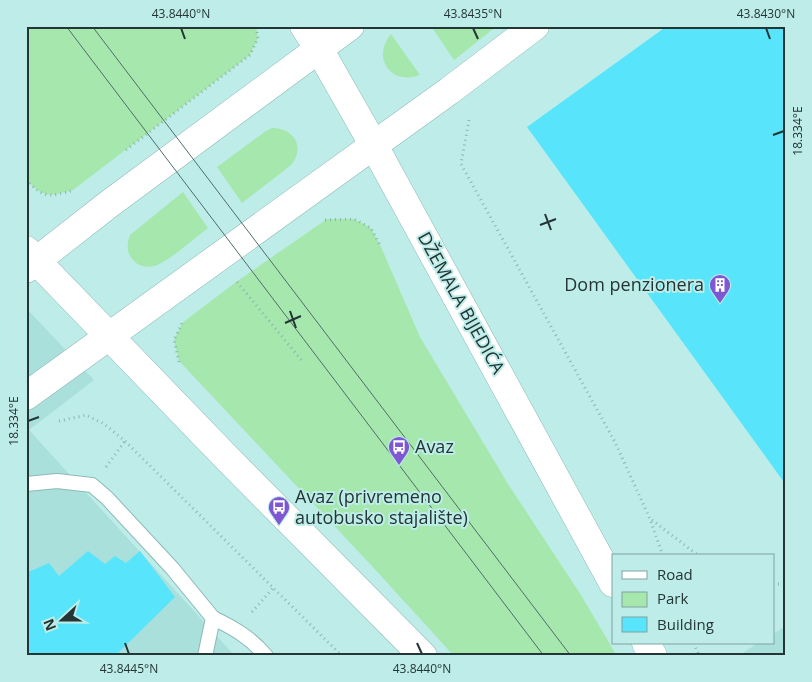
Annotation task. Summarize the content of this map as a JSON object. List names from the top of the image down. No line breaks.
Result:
{"streets":{"main road":["DŽEMALA BIJEDIĆA"]},"places":{"building":["Dom penzionera"],"bus stop":["Avaz","Avaz (privremeno autobusko stajalište)"]},"legend":["Road","Park","Building"],"north":"left","coordinates":["43.8440°N","43.8435°N","43.8430°N","18.334°E","43.8445°N"]}
